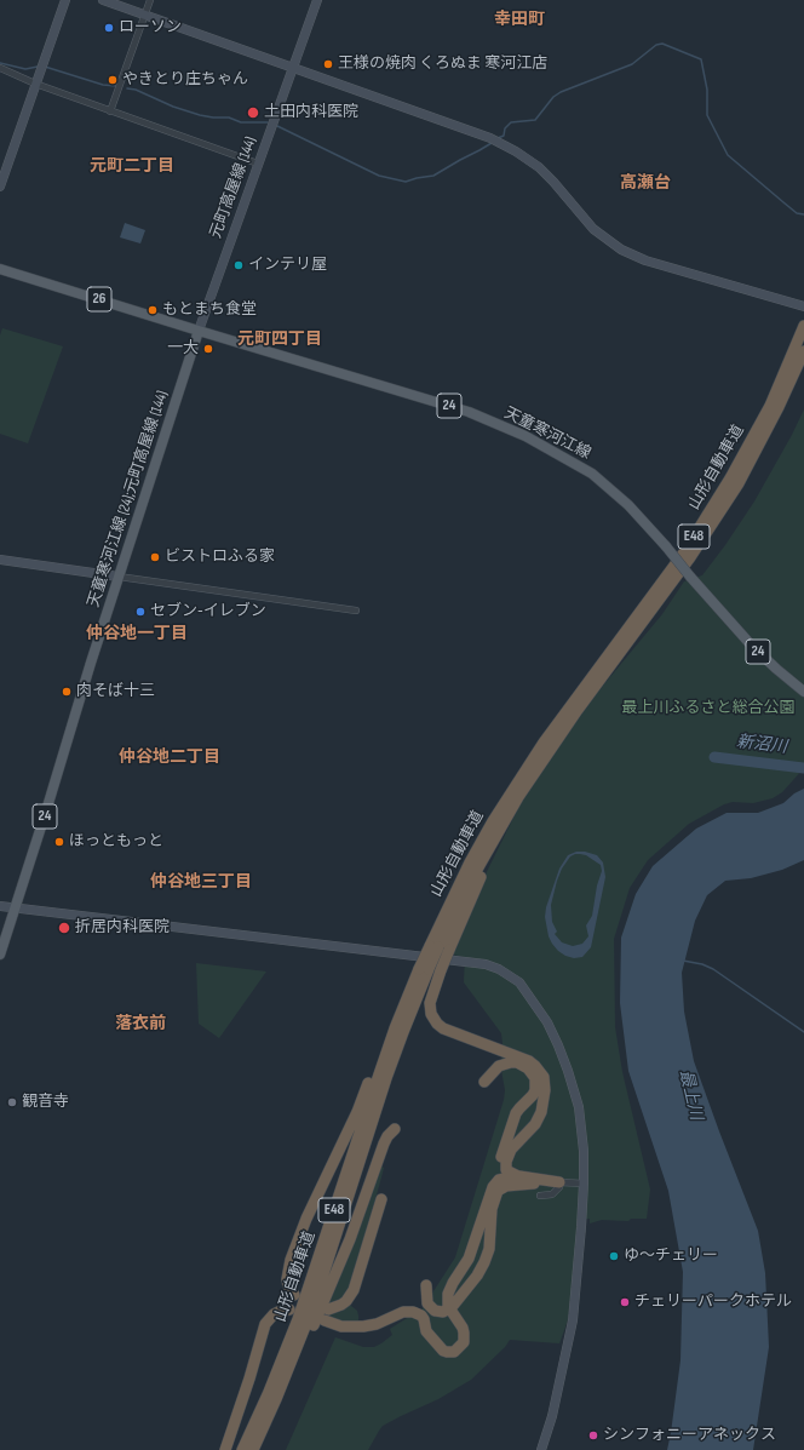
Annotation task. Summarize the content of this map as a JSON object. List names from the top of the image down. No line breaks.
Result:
{"streets":{"highway":["山形自動車道","E48"],"main road":["26","24","天童寒河江線","天童寒河江線 (24);元町高屋線 (144)"],"street":["元町高屋線 (144)"]},"crossings":[["元町高屋線 (144)","26"],["元町高屋線 (144)","天童寒河江線"],["元町高屋線 (144)","天童寒河江線 (24);元町高屋線 (144)"],["26","天童寒河江線"],["26","天童寒河江線 (24);元町高屋線 (144)"],["天童寒河江線","天童寒河江線 (24);元町高屋線 (144)"]],"districts":["幸田町","元町二丁目","高瀬台","元町四丁目","仲谷地一丁目","仲谷地二丁目","仲谷地三丁目","落衣前"],"water":["新沼川","最上川"],"parks":["最上川ふるさと総合公園"],"places":["ローソン","王様の焼肉 くろぬま 寒河江店","やきとり庄ちゃん","土田内科医院","インテリ屋","もとまち食堂","一大","ビストロふる家","セブン-イレブン","肉そば十三","ほっともっと","折居内科医院","観音寺","ゆ～チェリー","チェリーパークホテル","シンフォニーアネックス"]}
